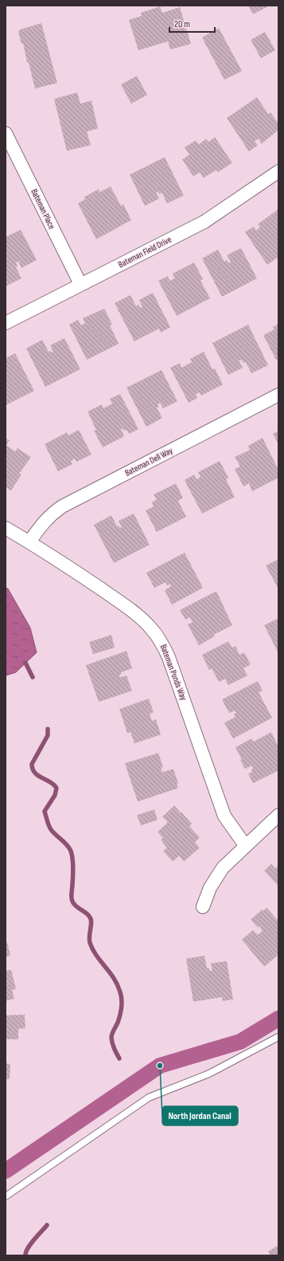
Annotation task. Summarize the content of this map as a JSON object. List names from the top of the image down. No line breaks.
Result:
{"streets":{"street":["Bateman Place","Bateman Field Drive","Bateman Dell Way","Bateman Ponds Way"]},"crossings":[["Bateman Place","Bateman Field Drive"],["Bateman Dell Way","Bateman Ponds Way"]],"places":["North Jordan Canal"],"scale_bar":"20 m"}
